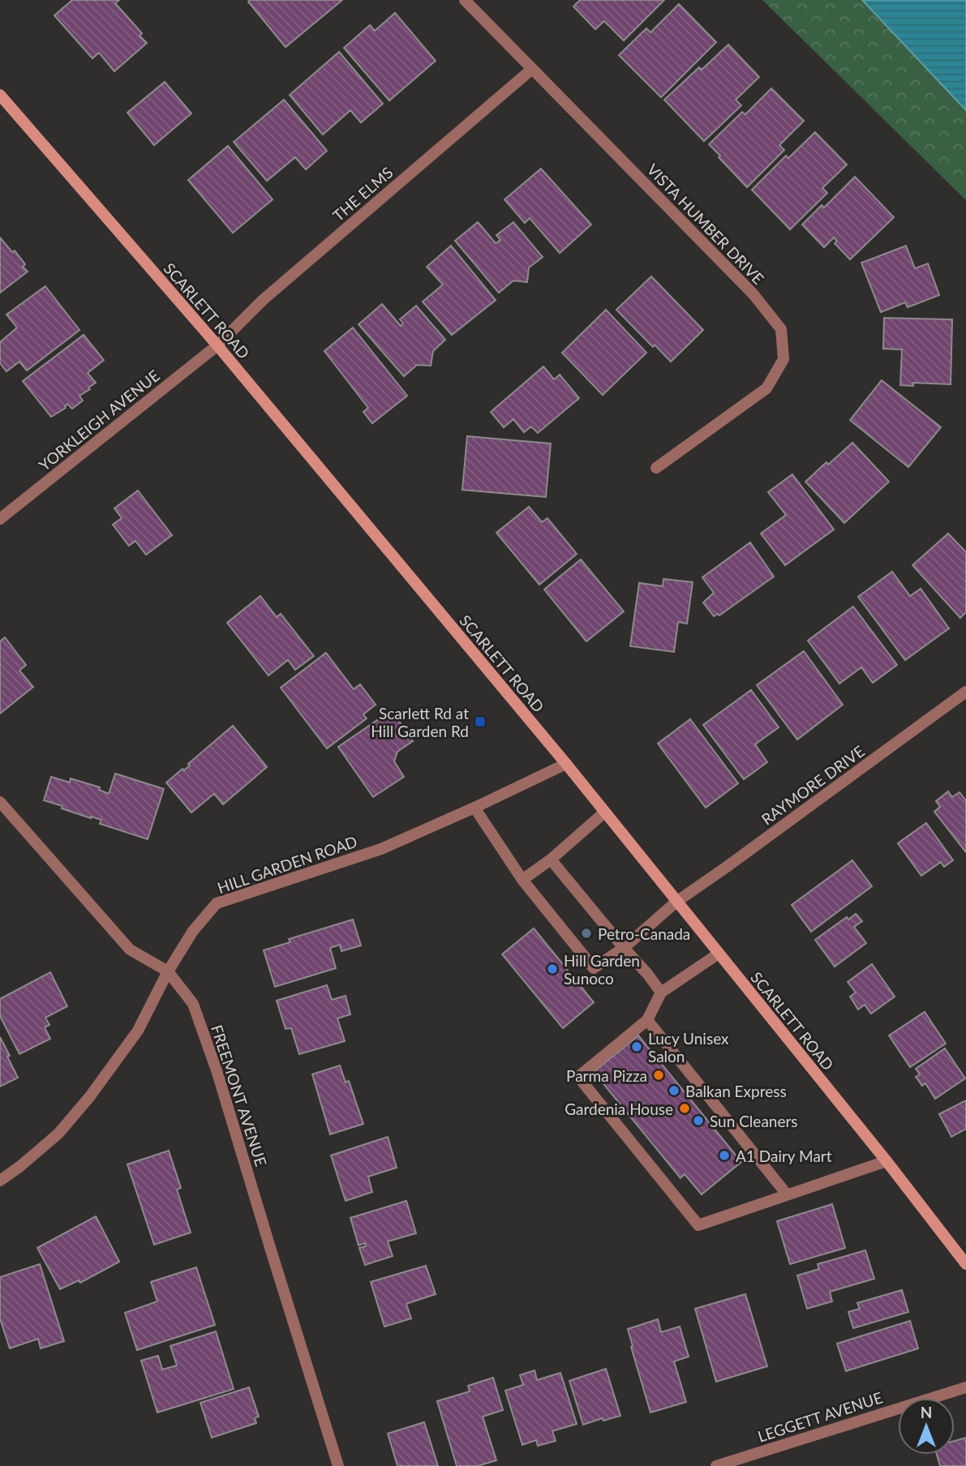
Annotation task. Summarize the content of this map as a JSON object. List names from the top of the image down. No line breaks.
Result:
{"streets":{"main road":["SCARLETT ROAD"],"street":["THE ELMS","VISTA HUMBER DRIVE","YORKLEIGH AVENUE","RAYMORE DRIVE","HILL GARDEN ROAD","FREEMONT AVENUE","LEGGETT AVENUE"]},"crossings":[["THE ELMS","VISTA HUMBER DRIVE"],["THE ELMS","SCARLETT ROAD"],["THE ELMS","YORKLEIGH AVENUE"],["SCARLETT ROAD","YORKLEIGH AVENUE"],["SCARLETT ROAD","RAYMORE DRIVE"],["SCARLETT ROAD","HILL GARDEN ROAD"],["HILL GARDEN ROAD","FREEMONT AVENUE"]],"places":{"transit":["Scarlett Rd at Hill Garden Rd"],"other":["Petro-Canada","Hill Garden Sunoco","Lucy Unisex Salon","Parma Pizza","Balkan Express","Gardenia House","Sun Cleaners","A1 Dairy Mart"]},"north":"top"}
